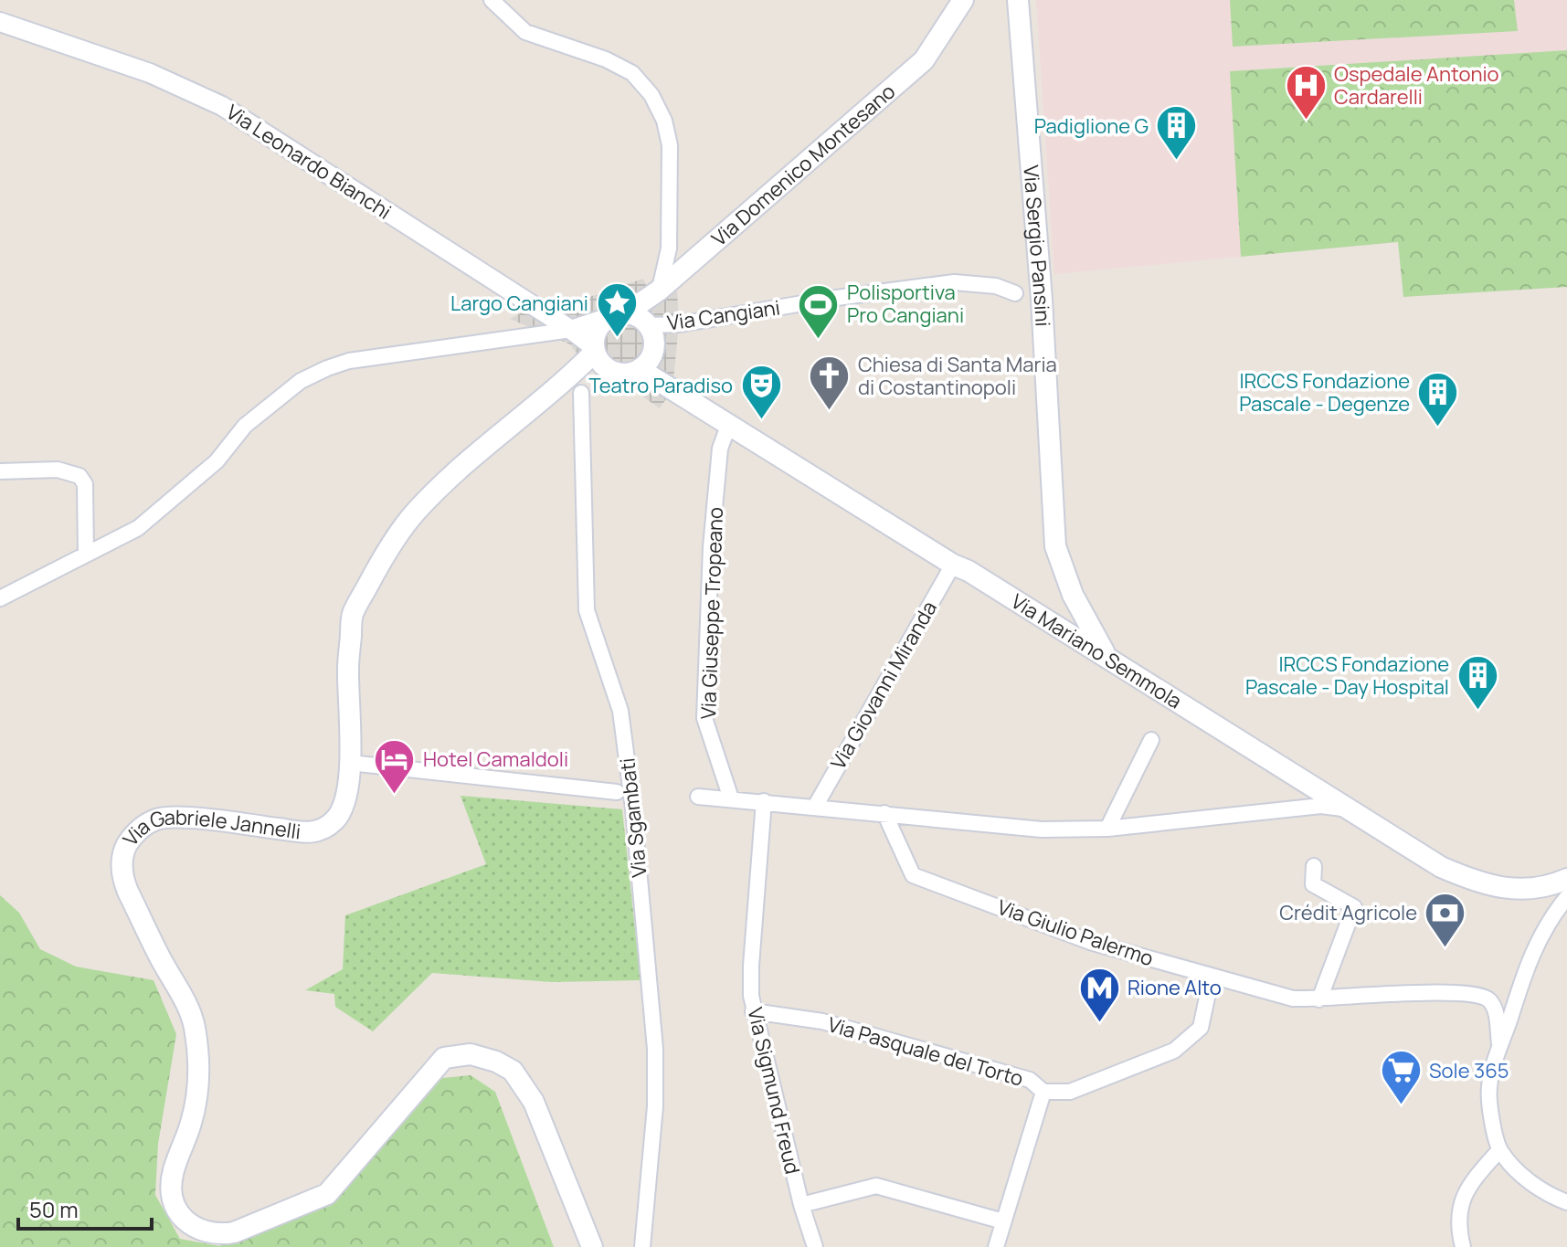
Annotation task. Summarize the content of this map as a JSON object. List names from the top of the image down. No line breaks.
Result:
{"streets":{"main road":["Via Domenico Montesano","Via Sergio Pansini","Via Mariano Semmola","Via Gabriele Jannelli"],"street":["Via Leonardo Bianchi","Via Cangiani","Via Giuseppe Tropeano","Via Giovanni Miranda","Via Sgambati","Via Giulio Palermo","Via Pasquale del Torto","Via Sigmund Freud"]},"crossings":[["Via Leonardo Bianchi","Via Domenico Montesano"],["Via Leonardo Bianchi","Via Cangiani"],["Via Leonardo Bianchi","Via Mariano Semmola"],["Via Leonardo Bianchi","Via Gabriele Jannelli"],["Via Domenico Montesano","Via Cangiani"],["Via Domenico Montesano","Via Mariano Semmola"],["Via Domenico Montesano","Via Gabriele Jannelli"],["Via Sergio Pansini","Via Mariano Semmola"],["Via Cangiani","Via Mariano Semmola"],["Via Cangiani","Via Gabriele Jannelli"],["Via Giuseppe Tropeano","Via Mariano Semmola"],["Via Mariano Semmola","Via Giovanni Miranda"],["Via Mariano Semmola","Via Gabriele Jannelli"],["Via Sgambati","Via Gabriele Jannelli"],["Via Giulio Palermo","Via Pasquale del Torto"],["Via Pasquale del Torto","Via Sigmund Freud"]],"places":{"hospital":["Ospedale Antonio Cardarelli"],"building":["Padiglione G","IRCCS Fondazione Pascale - Degenze","IRCCS Fondazione Pascale - Day Hospital"],"place":["Largo Cangiani"],"sports":["Polisportiva Pro Cangiani"],"church":["Chiesa di Santa Maria di Costantinopoli"],"theatre":["Teatro Paradiso"],"hotel":["Hotel Camaldoli"],"bank":["Crédit Agricole"],"metro station":["Rione Alto"],"supermarket":["Sole 365"]},"scale_bar":"50 m"}
